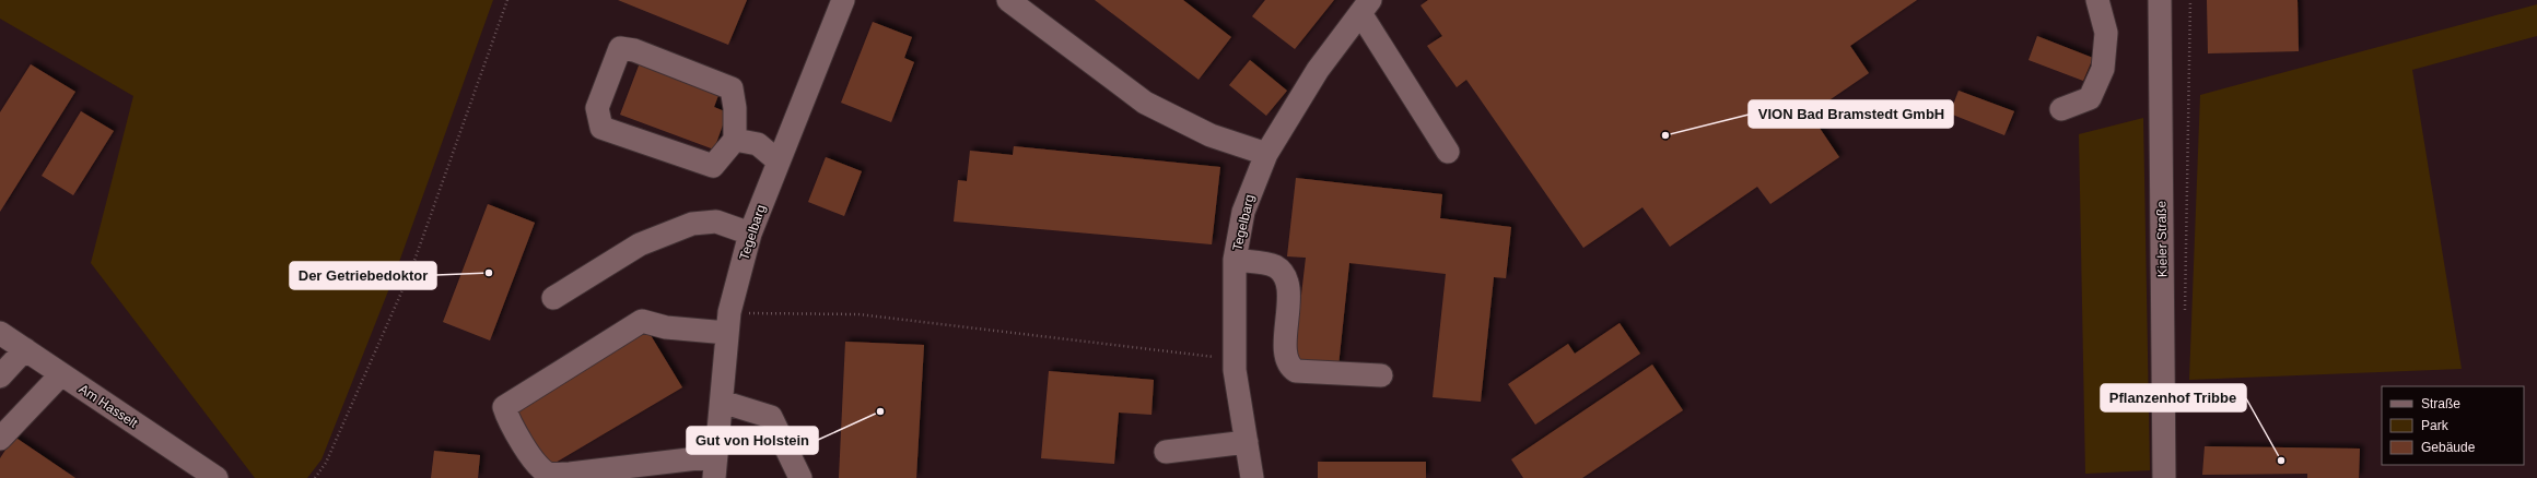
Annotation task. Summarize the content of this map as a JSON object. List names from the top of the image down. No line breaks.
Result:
{"streets":{"street":["Tegelbarg","Kieler Straße","Am Hasselt"]},"places":["VION Bad Bramstedt GmbH","Der Getriebedoktor","Gut von Holstein","Pflanzenhof Tribbe"],"legend":["Straße","Park","Gebäude"]}
